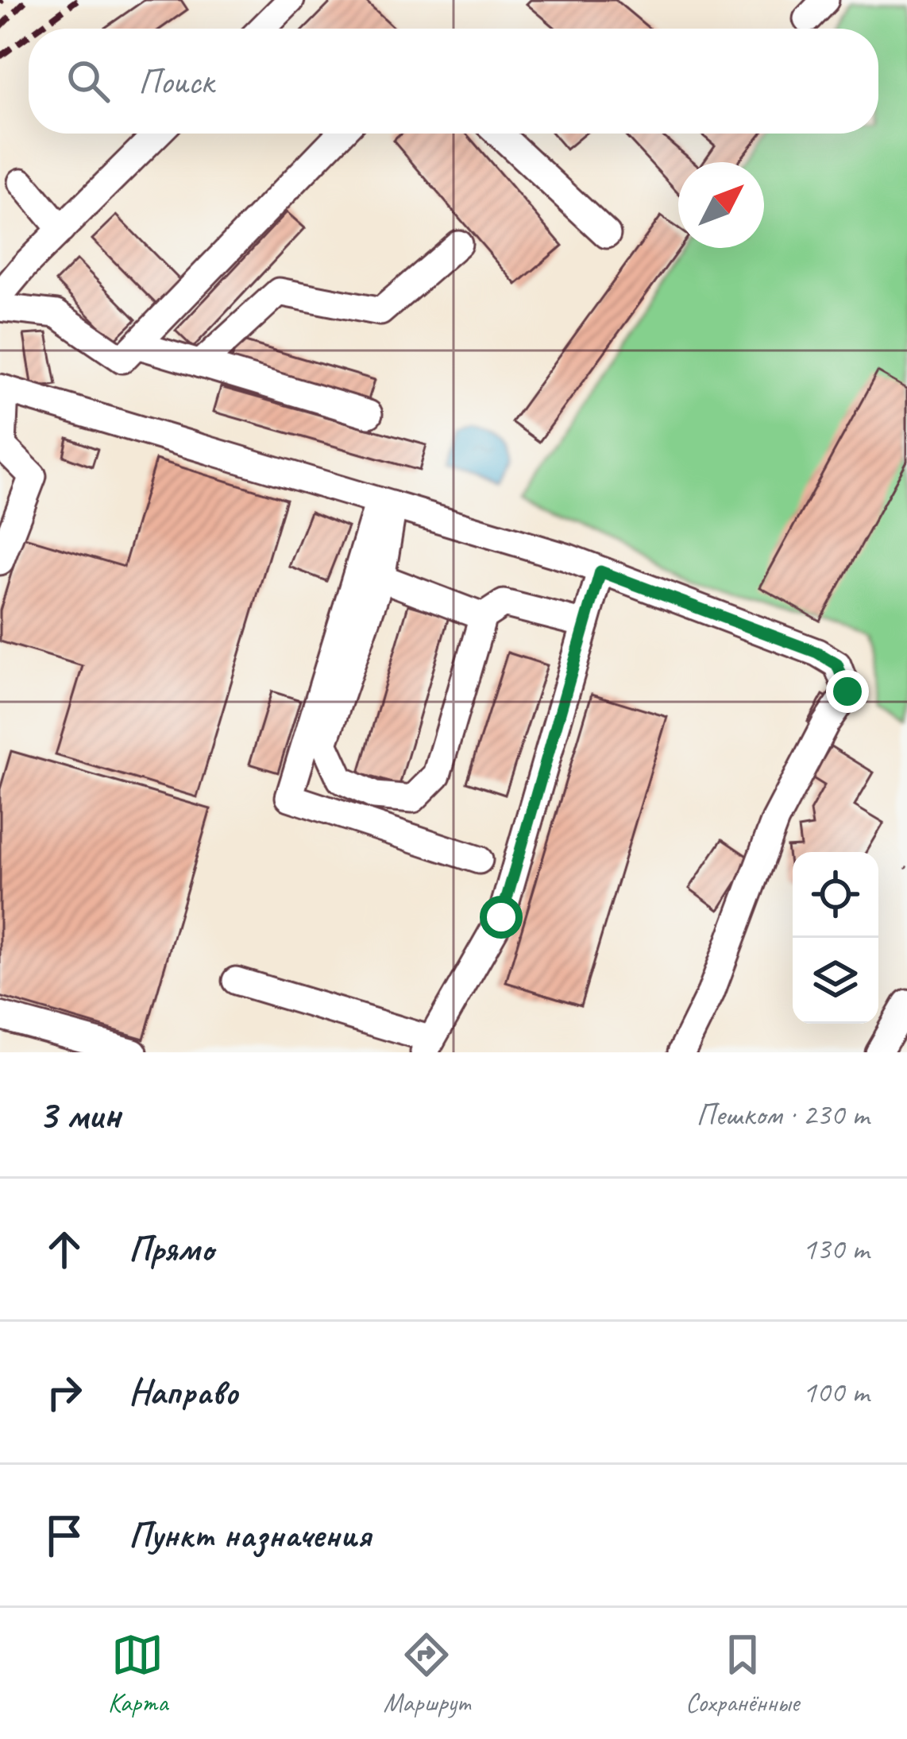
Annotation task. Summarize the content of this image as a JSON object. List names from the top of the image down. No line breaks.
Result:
{"north":"top right","page":{"search":"Поиск","heading":["3 мин","Пешком · 230 m"],"list":[["Прямо","130 m"],["Направо","100 m"],"Пункт назначения"],"nav":["Карта","Маршрут","Сохранённые"]}}
